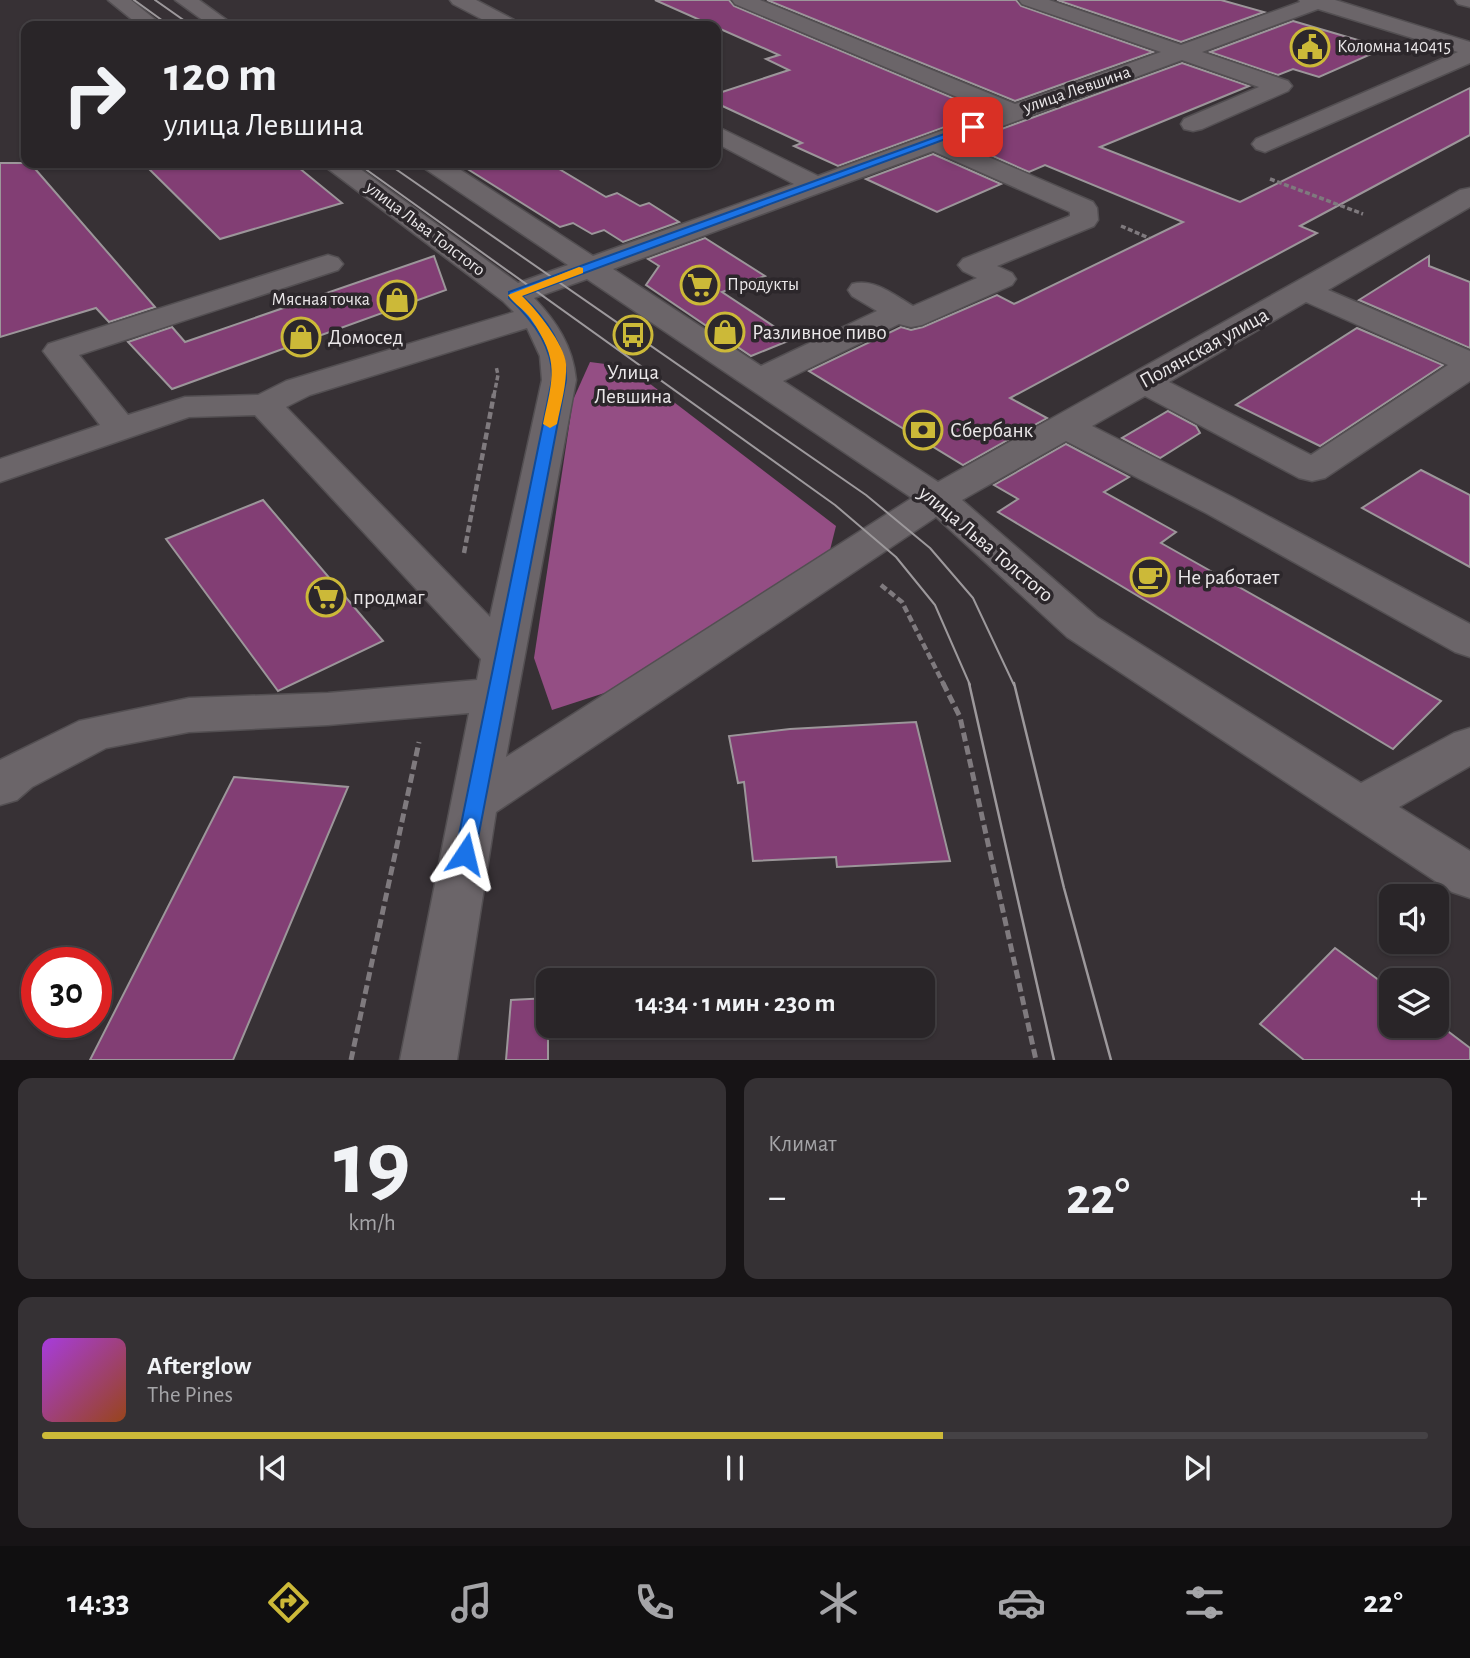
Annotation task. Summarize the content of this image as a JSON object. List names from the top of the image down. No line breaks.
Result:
{"streets":{"street":["улица Левшина","улица Льва Толстого","Полянская улица"]},"crossings":[["улица Левшина","улица Льва Толстого"],["улица Льва Толстого","Полянская улица"]],"places":{"public building":["Коломна 140415"],"supermarket":["Продукты","продмаг"],"shop":["Мясная точка","Разливное пиво","Домосед"],"bus stop":["Улица Левшина"],"bank":["Сбербанк"],"cafe":["Не работает"]},"page":{"turn":["120 m","улица Левшина"],"limit":"30","trip":"14:34 · 1 мин · 230 m","tile":[["19","km/h"],"Климат"],"heat":["−","22°","+"],"song":["Afterglow","The Pines"],"tabs":["14:33","22°"]}}
